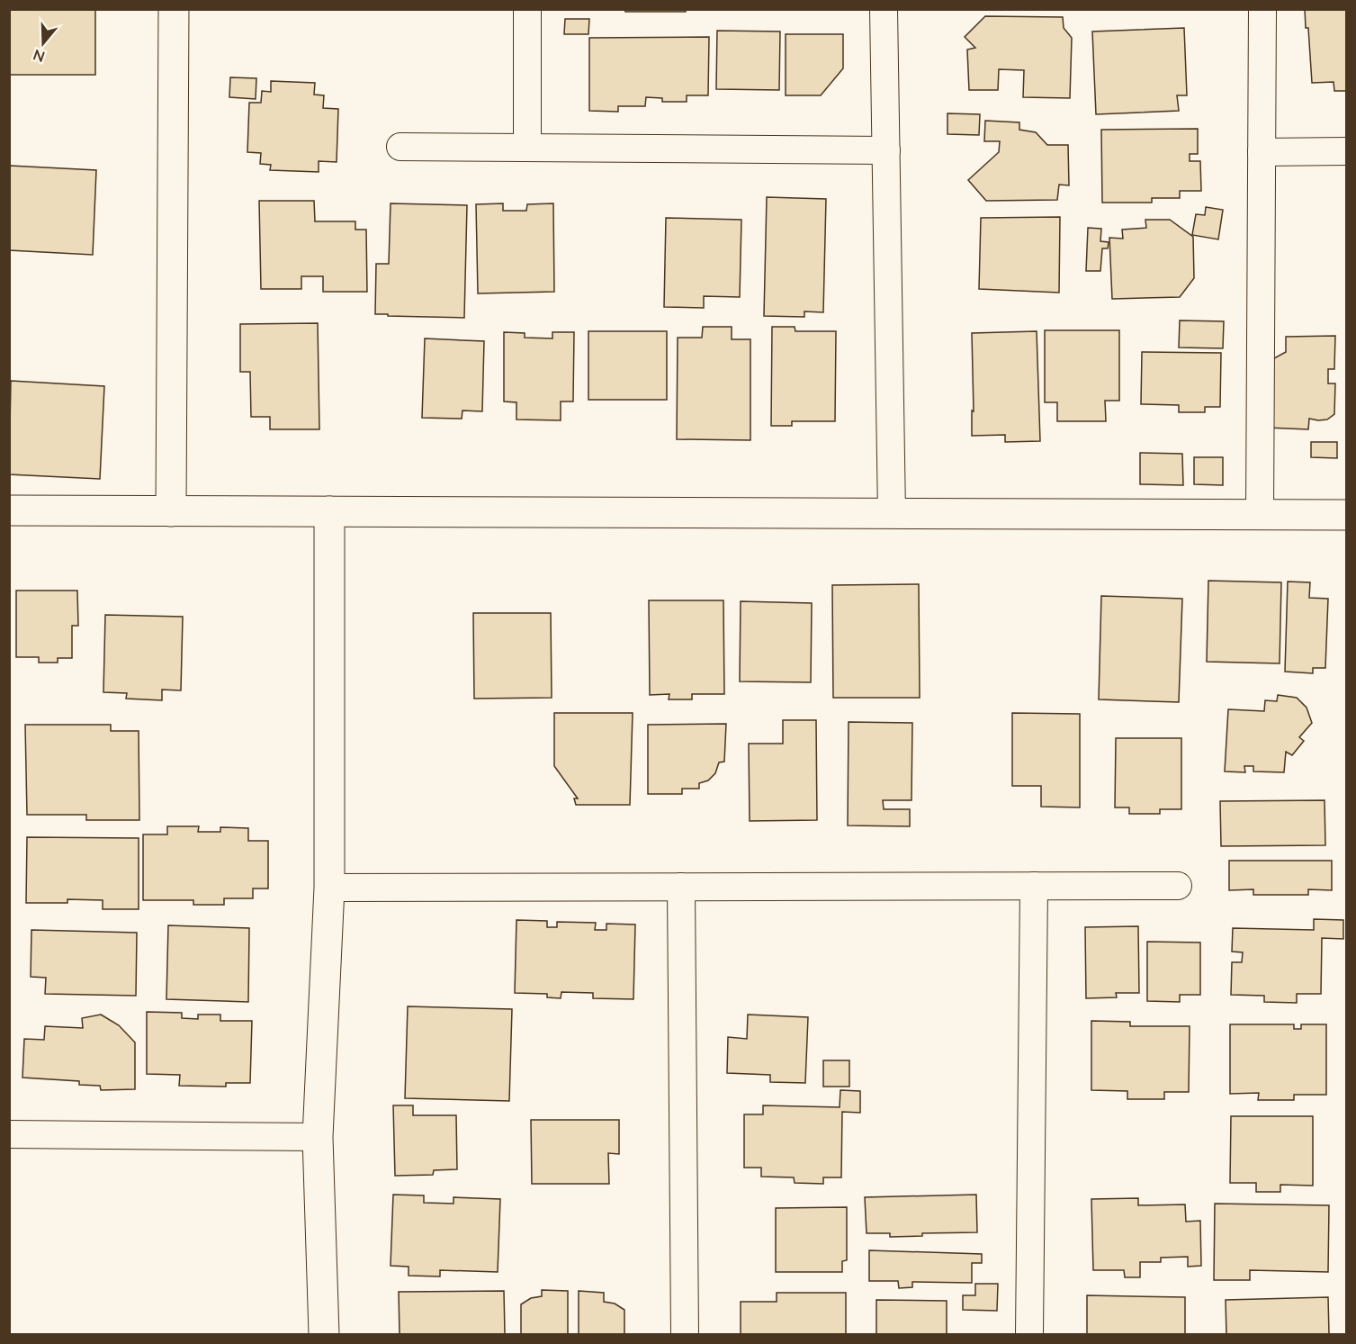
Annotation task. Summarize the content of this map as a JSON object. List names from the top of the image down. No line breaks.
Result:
{"north":"bottom"}
